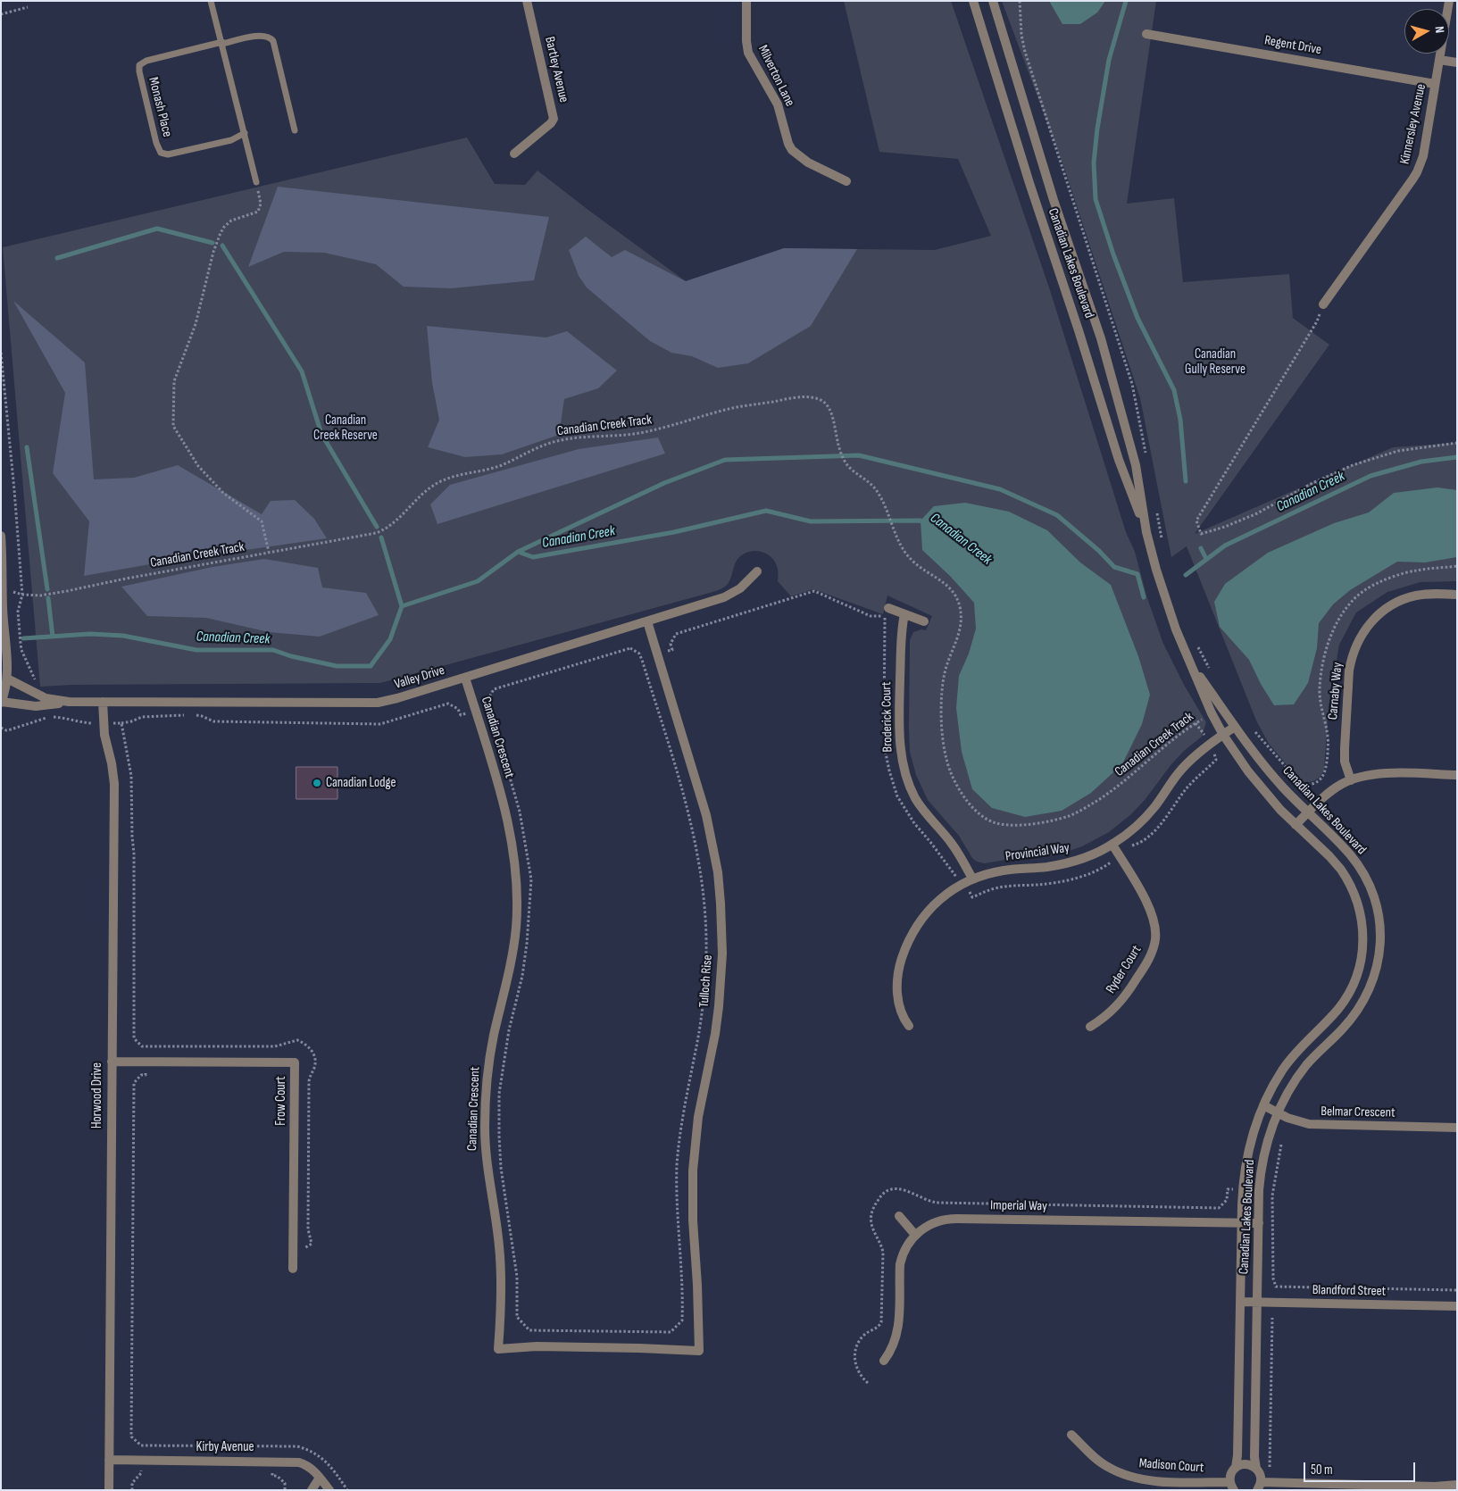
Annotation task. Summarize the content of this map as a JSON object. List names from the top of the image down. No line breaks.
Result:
{"streets":{"street":["Regent Drive","Bartley Avenue","Milverton Lane","Kinnersley Avenue","Canadian Lakes Boulevard","Valley Drive","Carnaby Way","Broderick Court","Canadian Crescent","Provincial Way","Ryder Court","Tulloch Rise","Horwood Drive","Frow Court","Belmar Crescent","Imperial Way","Blandford Street","Kirby Avenue","Madison Court"],"lane":["Monash Place"],"path":["Canadian Creek Track"]},"crossings":[["Regent Drive","Kinnersley Avenue"],["Canadian Lakes Boulevard","Canadian Creek Track"],["Canadian Lakes Boulevard","Provincial Way"],["Canadian Lakes Boulevard","Belmar Crescent"],["Canadian Lakes Boulevard","Imperial Way"],["Canadian Lakes Boulevard","Blandford Street"],["Canadian Lakes Boulevard","Madison Court"],["Valley Drive","Canadian Crescent"],["Valley Drive","Tulloch Rise"],["Valley Drive","Horwood Drive"],["Broderick Court","Provincial Way"],["Canadian Crescent","Tulloch Rise"],["Provincial Way","Ryder Court"],["Horwood Drive","Frow Court"],["Horwood Drive","Kirby Avenue"]],"water":["Canadian Creek"],"parks":["Canadian Gully Reserve","Canadian Creek Reserve"],"places":["Canadian Lodge"],"scale_bar":"50 m","north":"right"}
